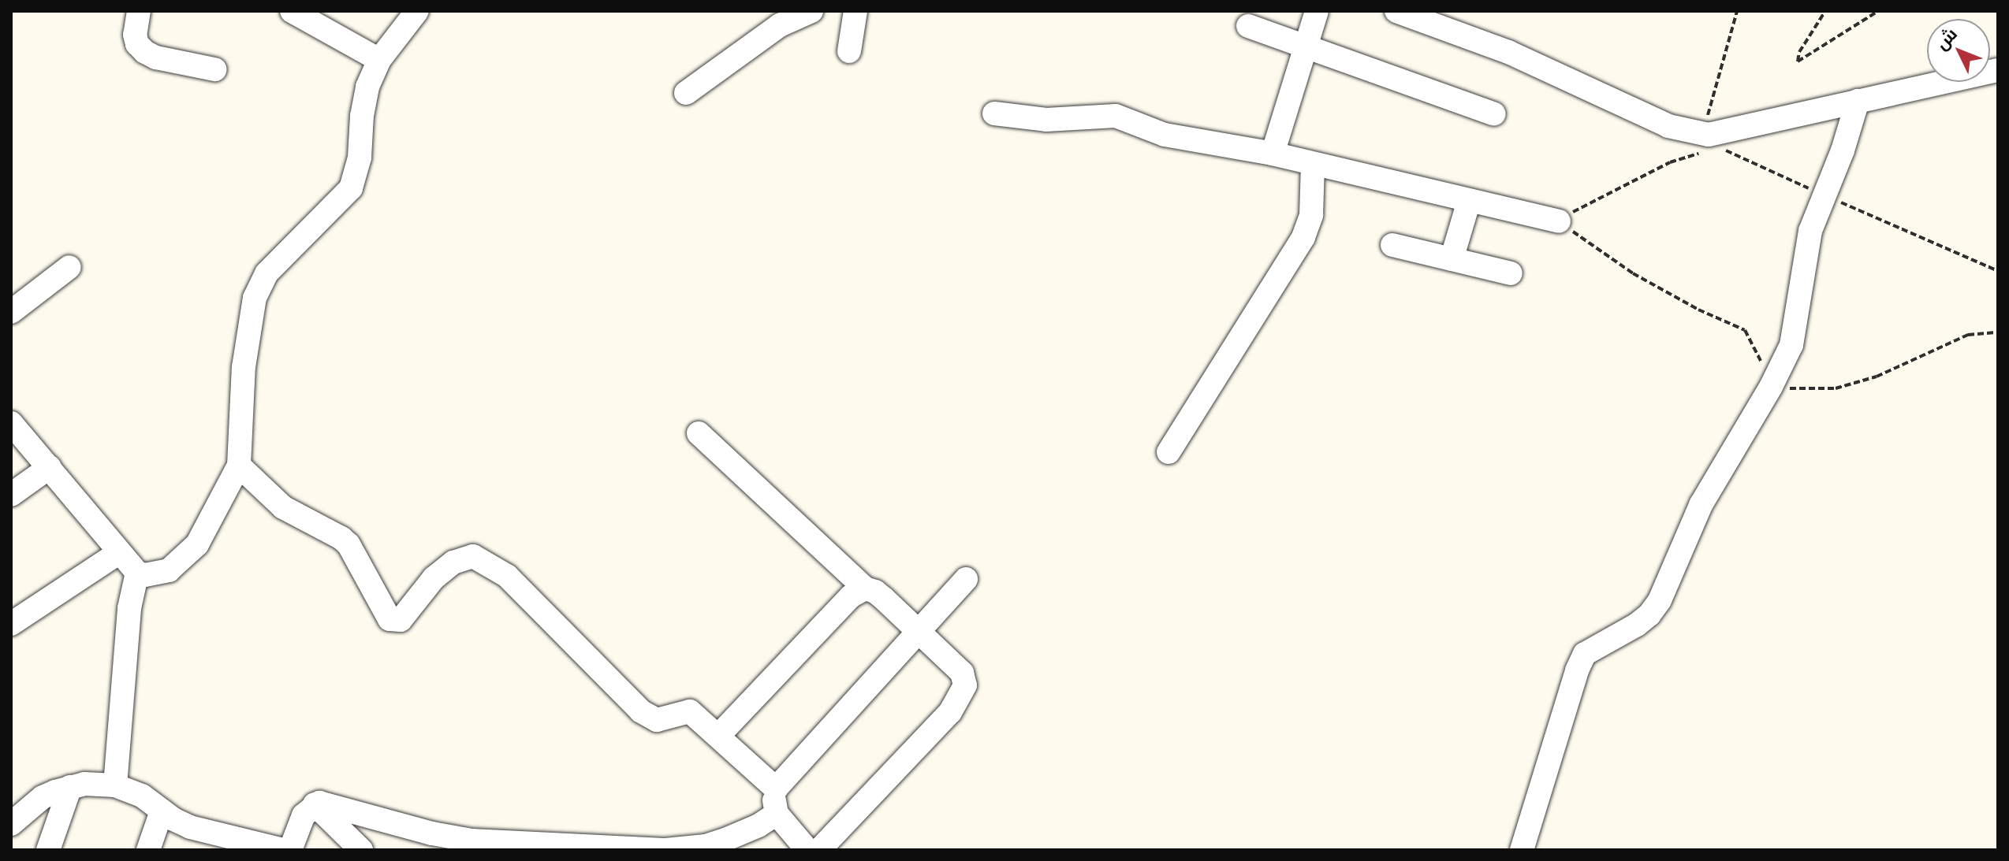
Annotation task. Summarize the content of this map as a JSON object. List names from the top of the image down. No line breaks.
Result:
{"north":"top left"}
